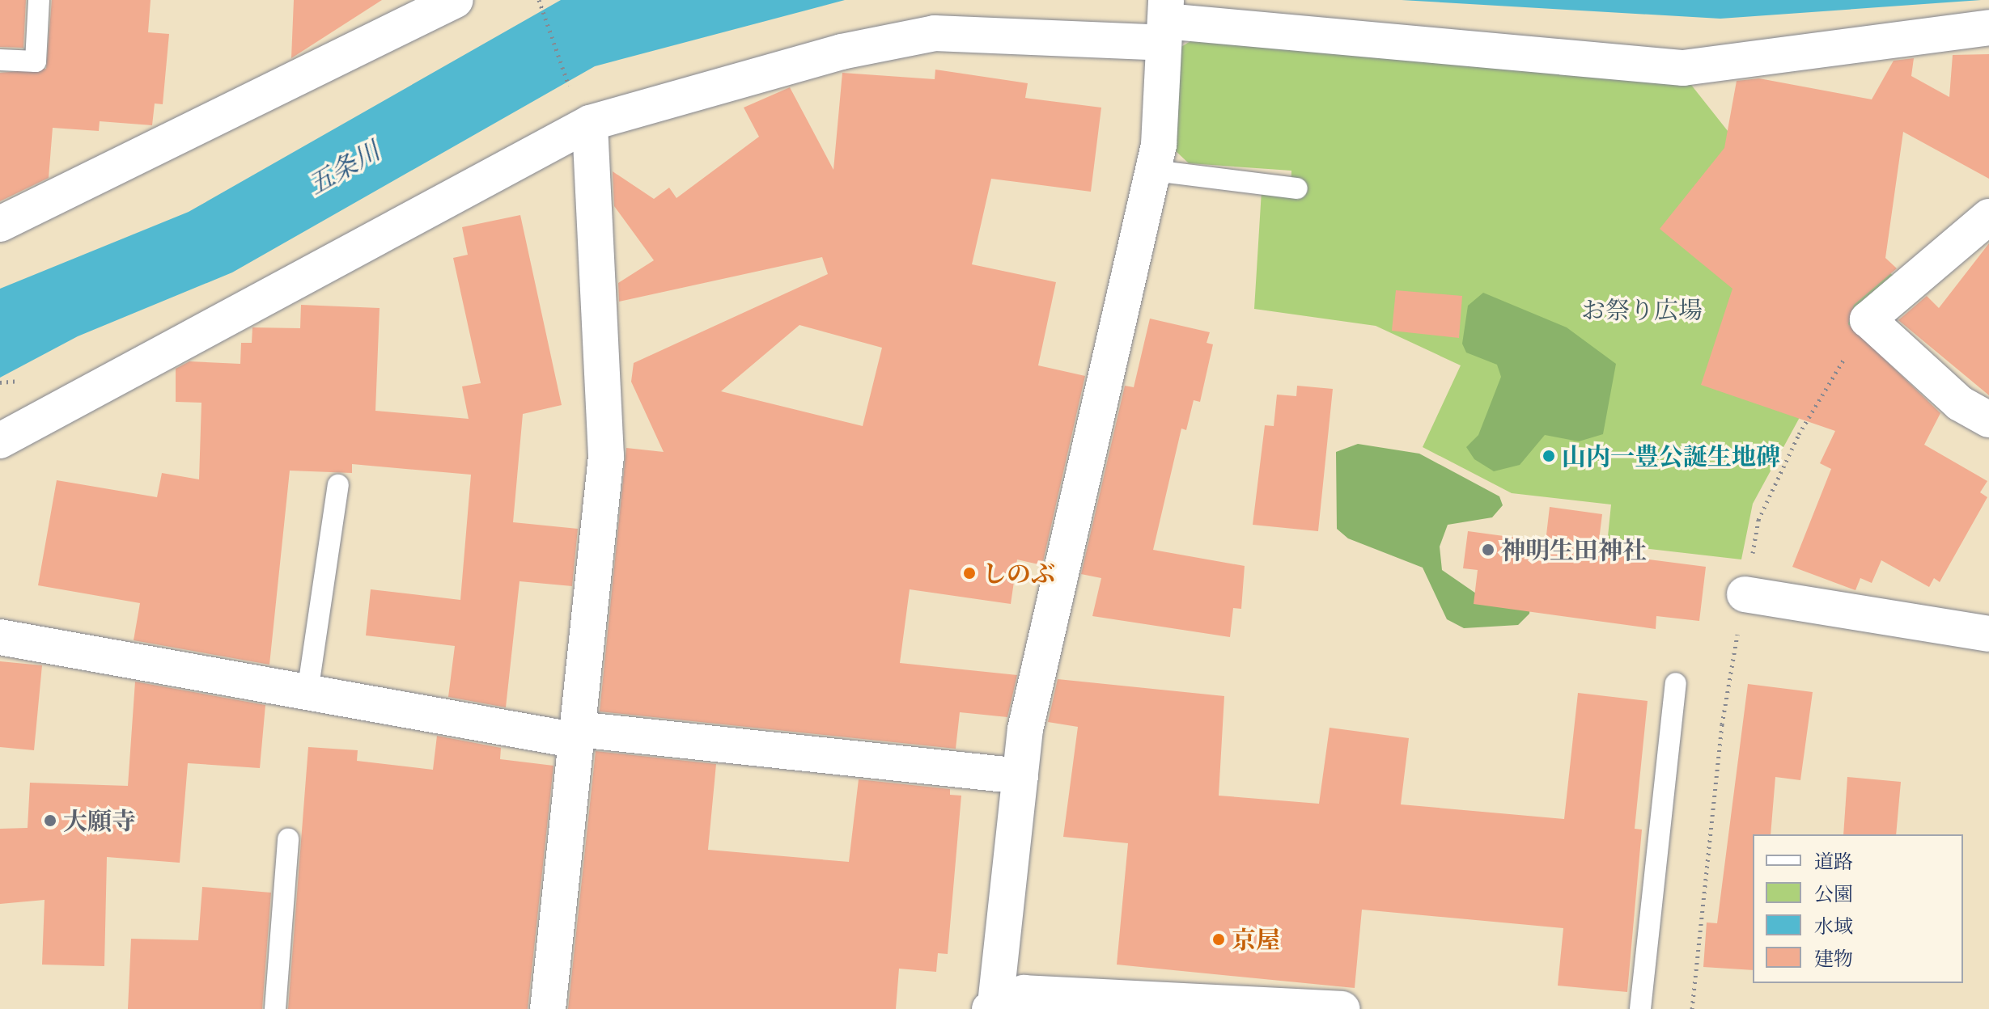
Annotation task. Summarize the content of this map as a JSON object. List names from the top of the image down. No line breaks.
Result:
{"water":["五条川"],"parks":["お祭り広場"],"places":["山内一豊公誕生地碑","神明生田神社","しのぶ","大願寺","京屋"],"legend":["道路","公園","水域","建物"]}
